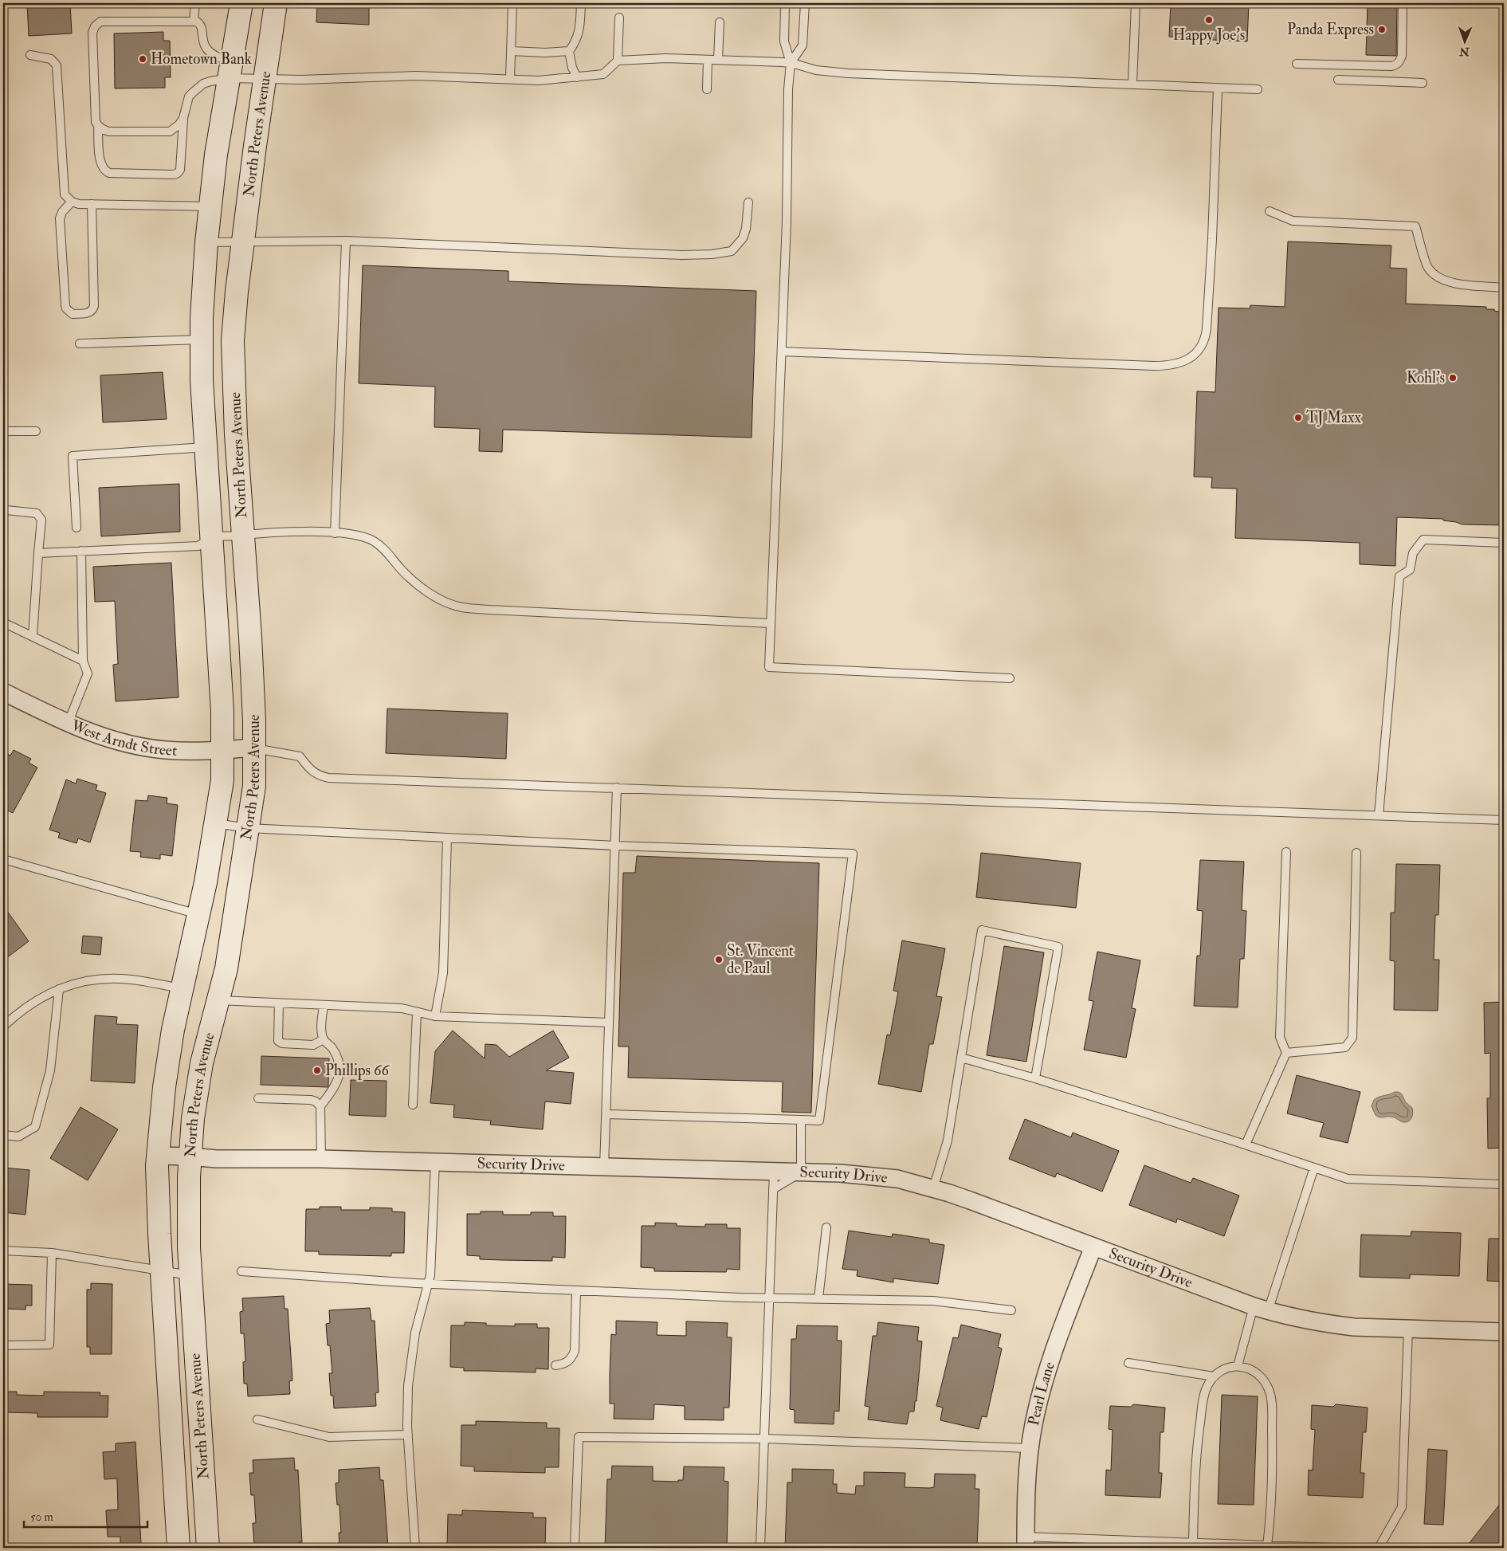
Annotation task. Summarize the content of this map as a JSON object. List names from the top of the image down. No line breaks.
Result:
{"streets":{"main road":["North Peters Avenue"],"street":["West Arndt Street","Security Drive","Pearl Lane"]},"crossings":[["North Peters Avenue","West Arndt Street"],["North Peters Avenue","Security Drive"],["Security Drive","Pearl Lane"]],"places":["Happy Joe's","Panda Express","Hometown Bank","Kohl's","TJ Maxx","St. Vincent de Paul","Phillips 66"],"scale_bar":"50 m","north":"bottom"}
